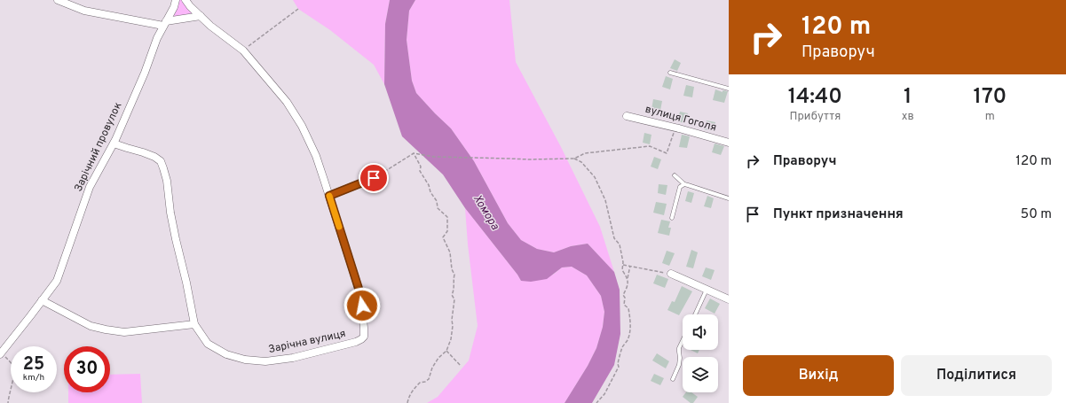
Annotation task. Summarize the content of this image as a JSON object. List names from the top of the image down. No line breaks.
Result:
{"streets":{"street":["вулиця Гоголя","Зарічний провулок","Зарічна вулиця"]},"crossings":[["Зарічний провулок","Зарічна вулиця"]],"water":["Хомора"],"page":{"turn":["120 m","Праворуч"],"eta":["14:40","Прибуття","1","хв","170","m"],"list":[{"name":"Праворуч","value":"120 m"},{"name":"Пункт призначення","value":"50 m"}],"speed":"25 km/h","limit":"30","buttons":["Вихід","Поділитися"]}}
